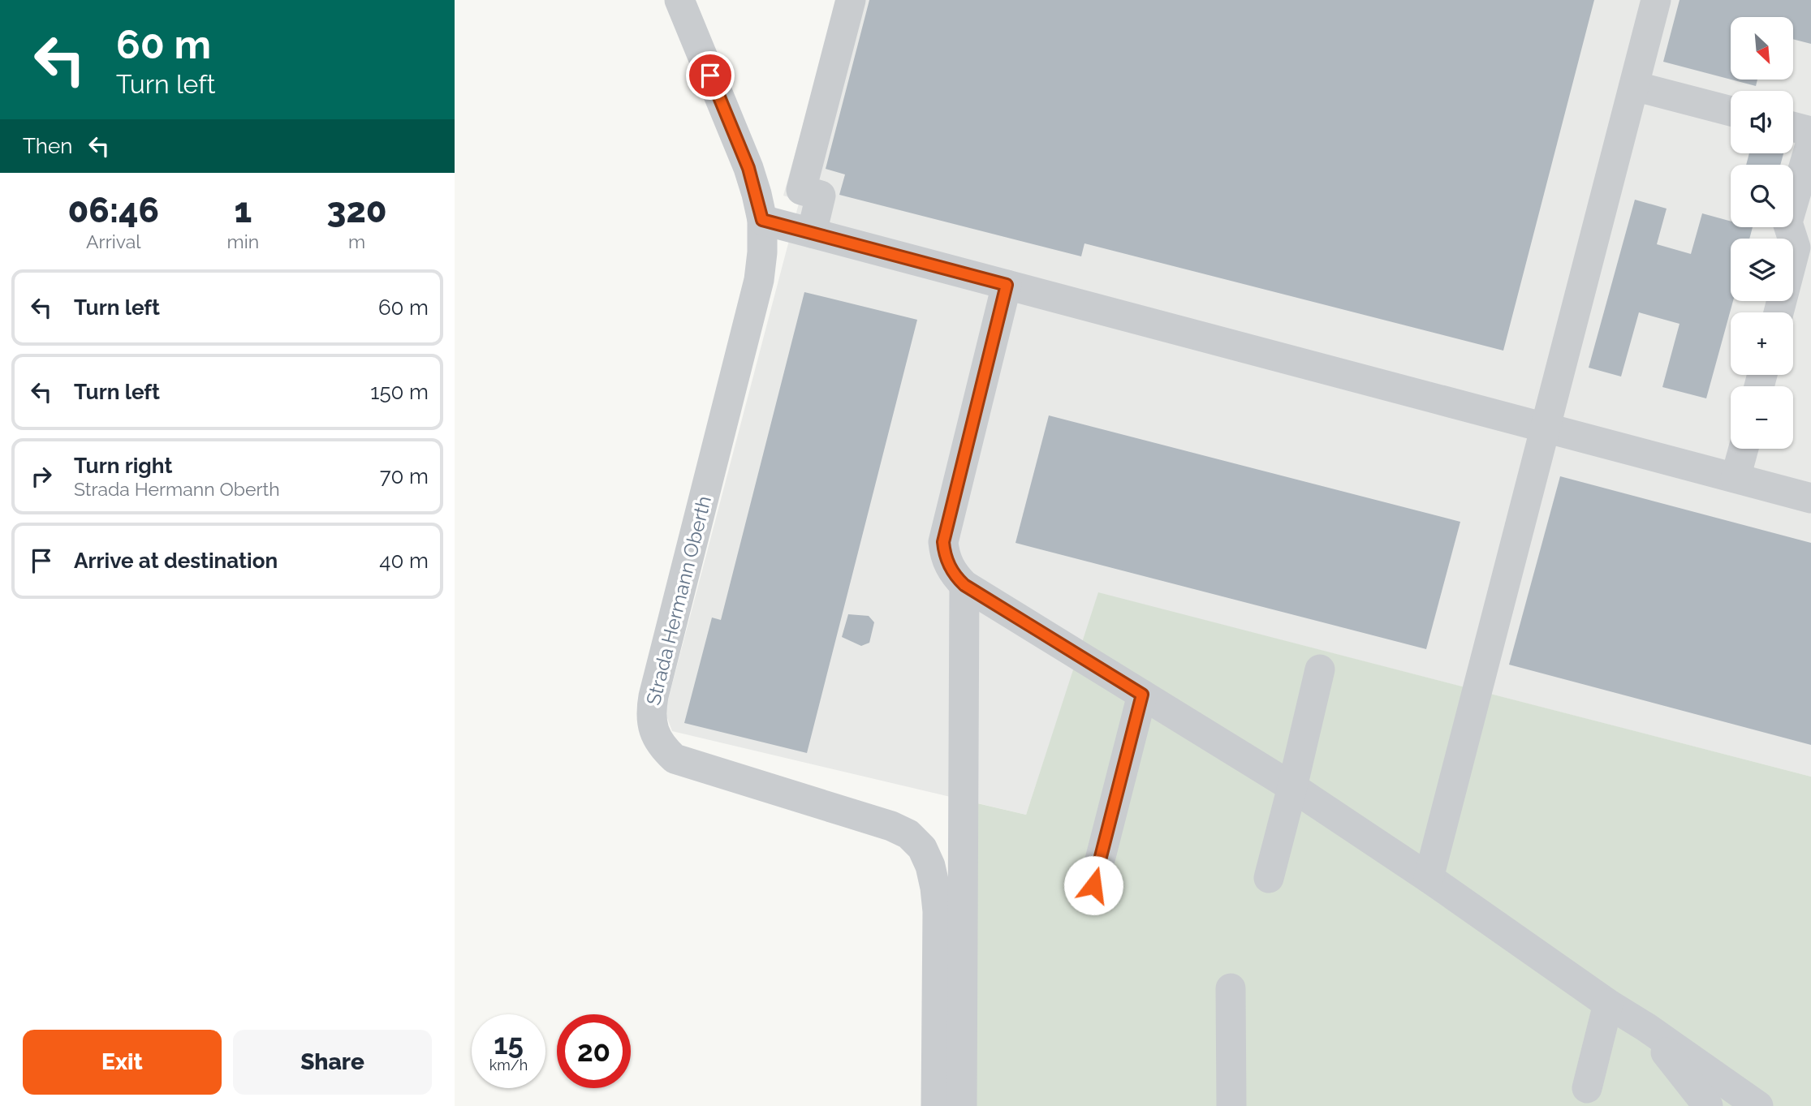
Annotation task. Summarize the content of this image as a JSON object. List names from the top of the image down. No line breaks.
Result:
{"streets":{"street":["Strada Hermann Oberth"]},"north":"bottom right","page":{"turn":["60 m","Turn left"],"map_buttons":["+","−"],"then":"Then","eta":["06:46","Arrival","1","min","320","m"],"list":[{"name":"Turn left","value":"60 m"},{"name":"Turn left","value":"150 m"},{"name":"Turn right","note":"Strada Hermann Oberth","value":"70 m"},{"name":"Arrive at destination","value":"40 m"}],"speed":"15 km/h","limit":"20","buttons":["Exit","Share"]}}
